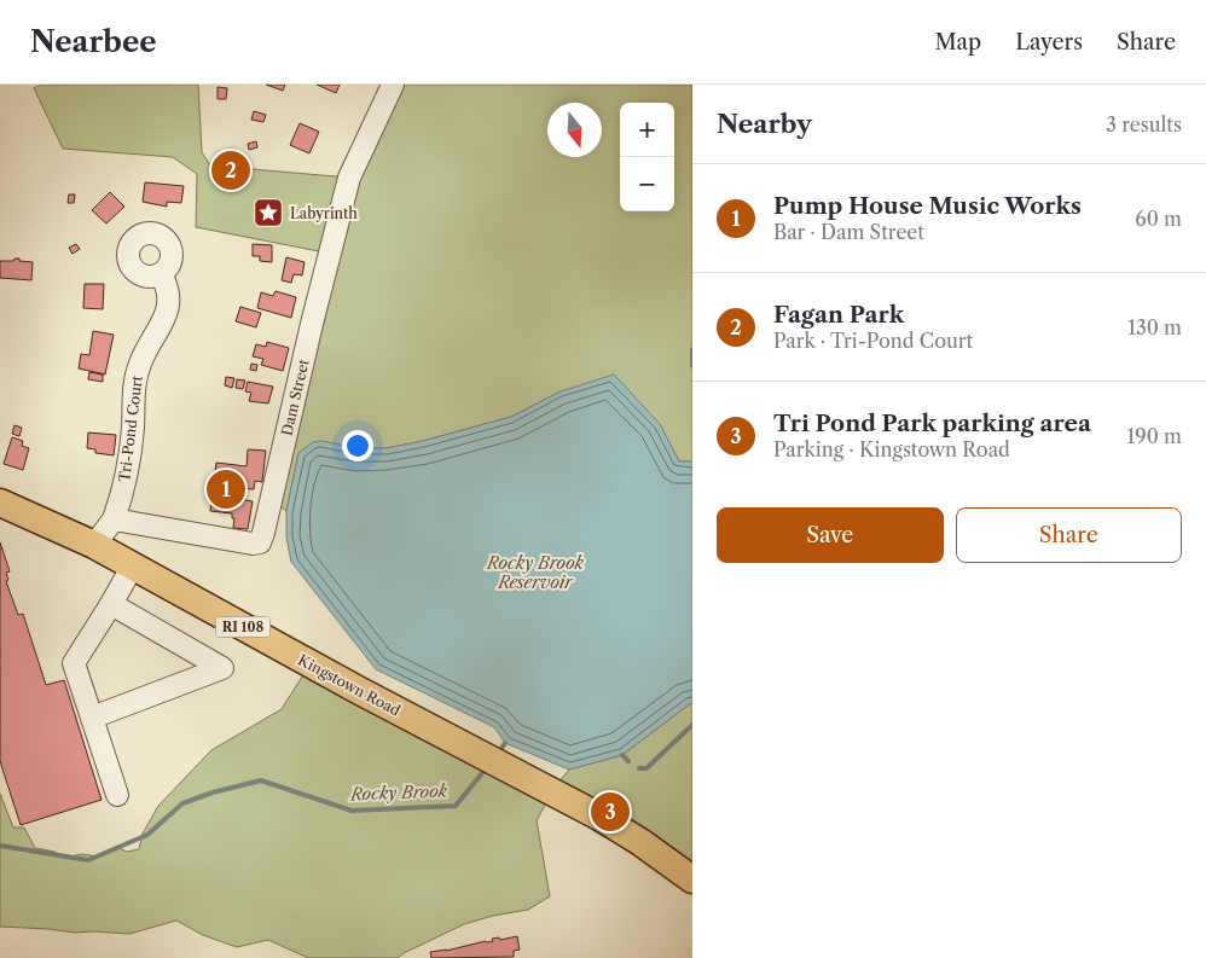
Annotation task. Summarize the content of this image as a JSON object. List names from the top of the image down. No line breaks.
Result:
{"streets":{"main road":["RI 108","Kingstown Road"],"street":["Dam Street","Tri-Pond Court"]},"crossings":[["Dam Street","Tri-Pond Court"]],"water":["Rocky Brook Reservoir","Rocky Brook"],"places":{"place":["Labyrinth"]},"north":"bottom","page":{"header":"Nearbee","nav":["Map","Layers","Share"],"heading":["Nearby","3 results"],"map_buttons":["+","−"],"pins":["2","1","3"],"list":[{"mark":"1","name":"Pump House Music Works","note":"Bar · Dam Street","value":"60 m"},{"mark":"2","name":"Fagan Park","note":"Park · Tri-Pond Court","value":"130 m"},{"mark":"3","name":"Tri Pond Park parking area","note":"Parking · Kingstown Road","value":"190 m"}],"buttons":["Save","Share"]}}
